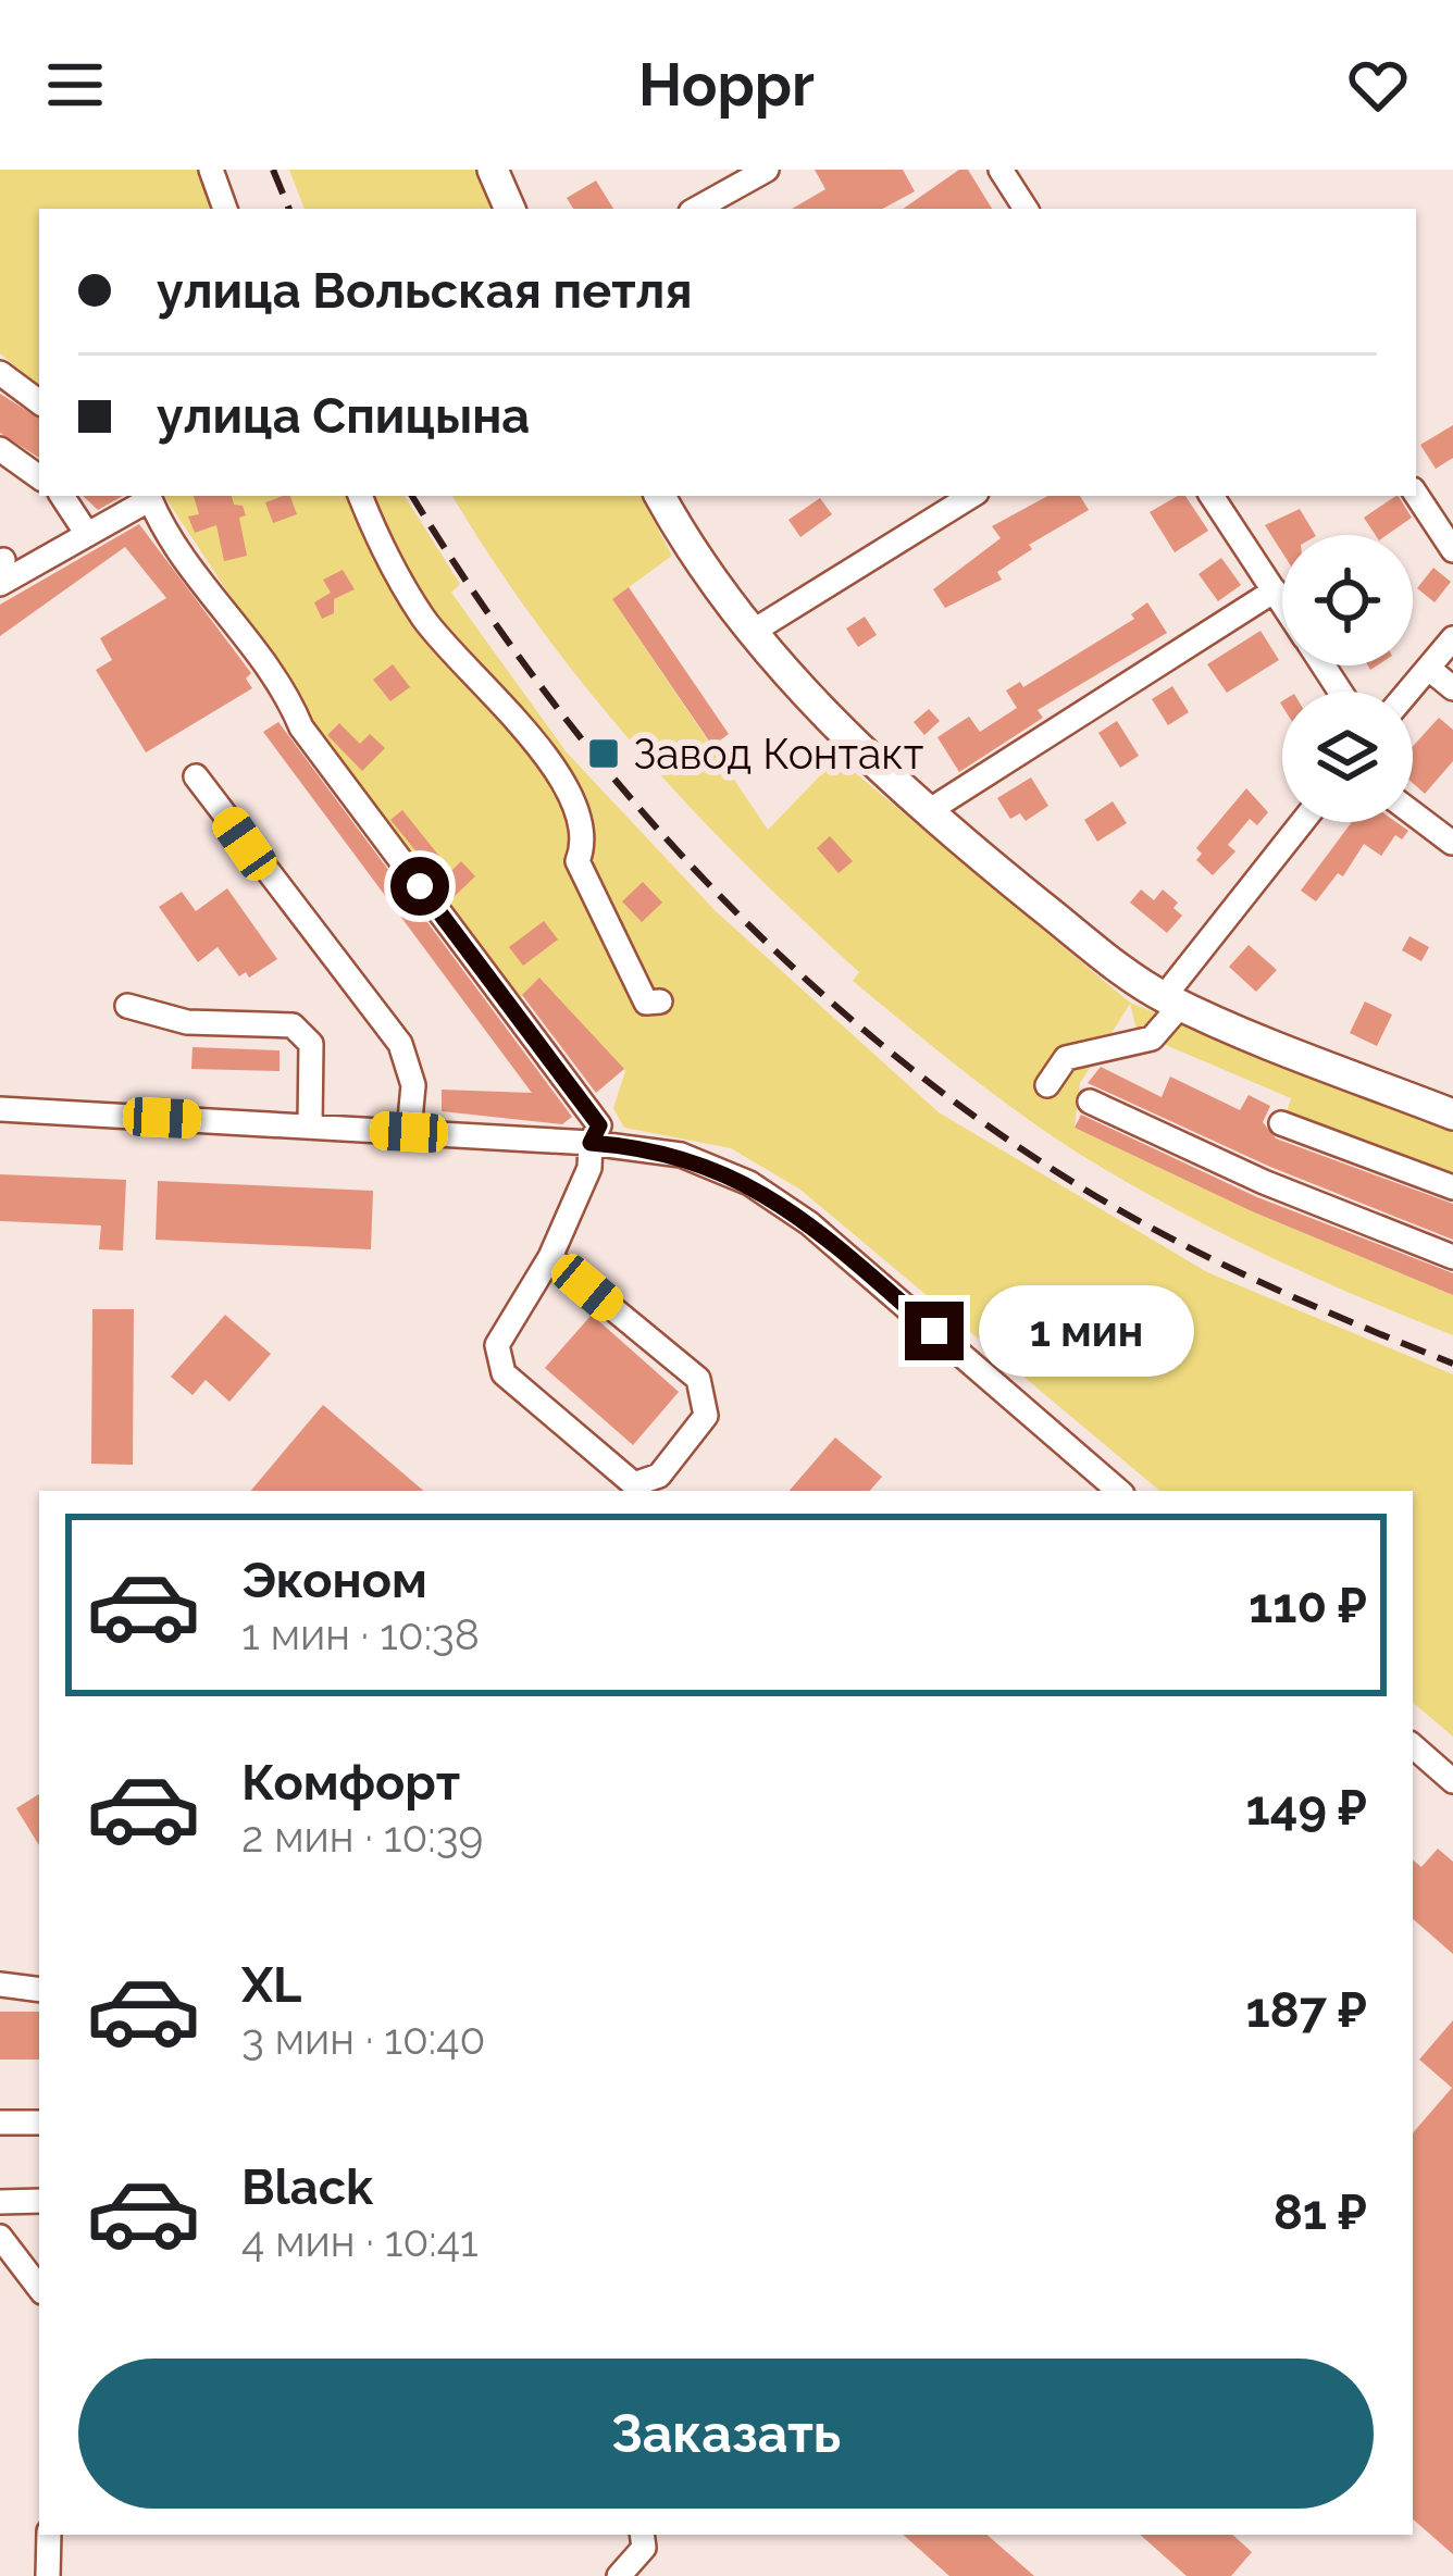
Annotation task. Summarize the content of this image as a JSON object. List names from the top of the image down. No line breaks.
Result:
{"places":{"transit":["Завод Контакт"]},"page":{"header":"Hoppr","banner":["улица Вольская петля","улица Спицына"],"bubble":"1 мин","list":[{"name":"Эконом","note":"1 мин · 10:38","value":"110 ₽"},{"name":"Комфорт","note":"2 мин · 10:39","value":"149 ₽"},{"name":"XL","note":"3 мин · 10:40","value":"187 ₽"},{"name":"Black","note":"4 мин · 10:41","value":"81 ₽"}],"buttons":"Заказать"}}
